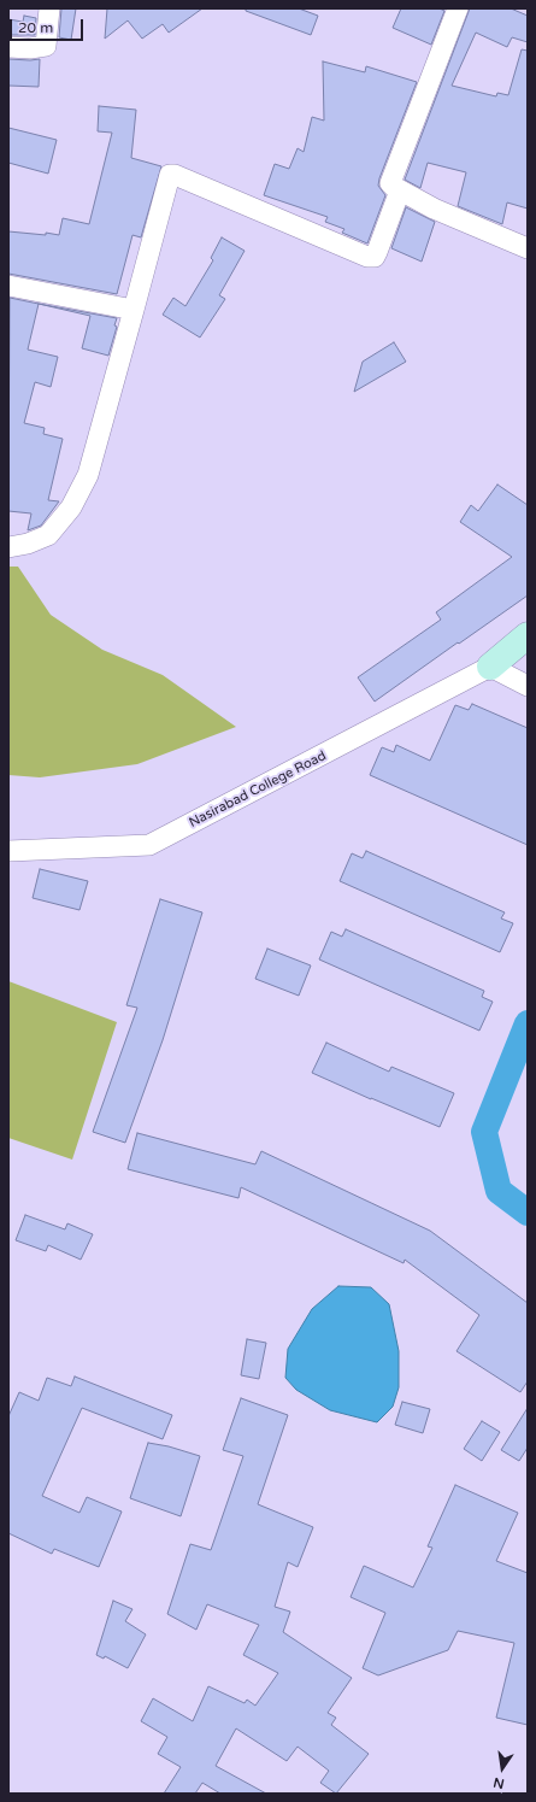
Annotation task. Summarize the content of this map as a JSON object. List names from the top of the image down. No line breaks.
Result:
{"streets":{"street":["Nasirabad College Road"]},"scale_bar":"20 m","north":"bottom"}
